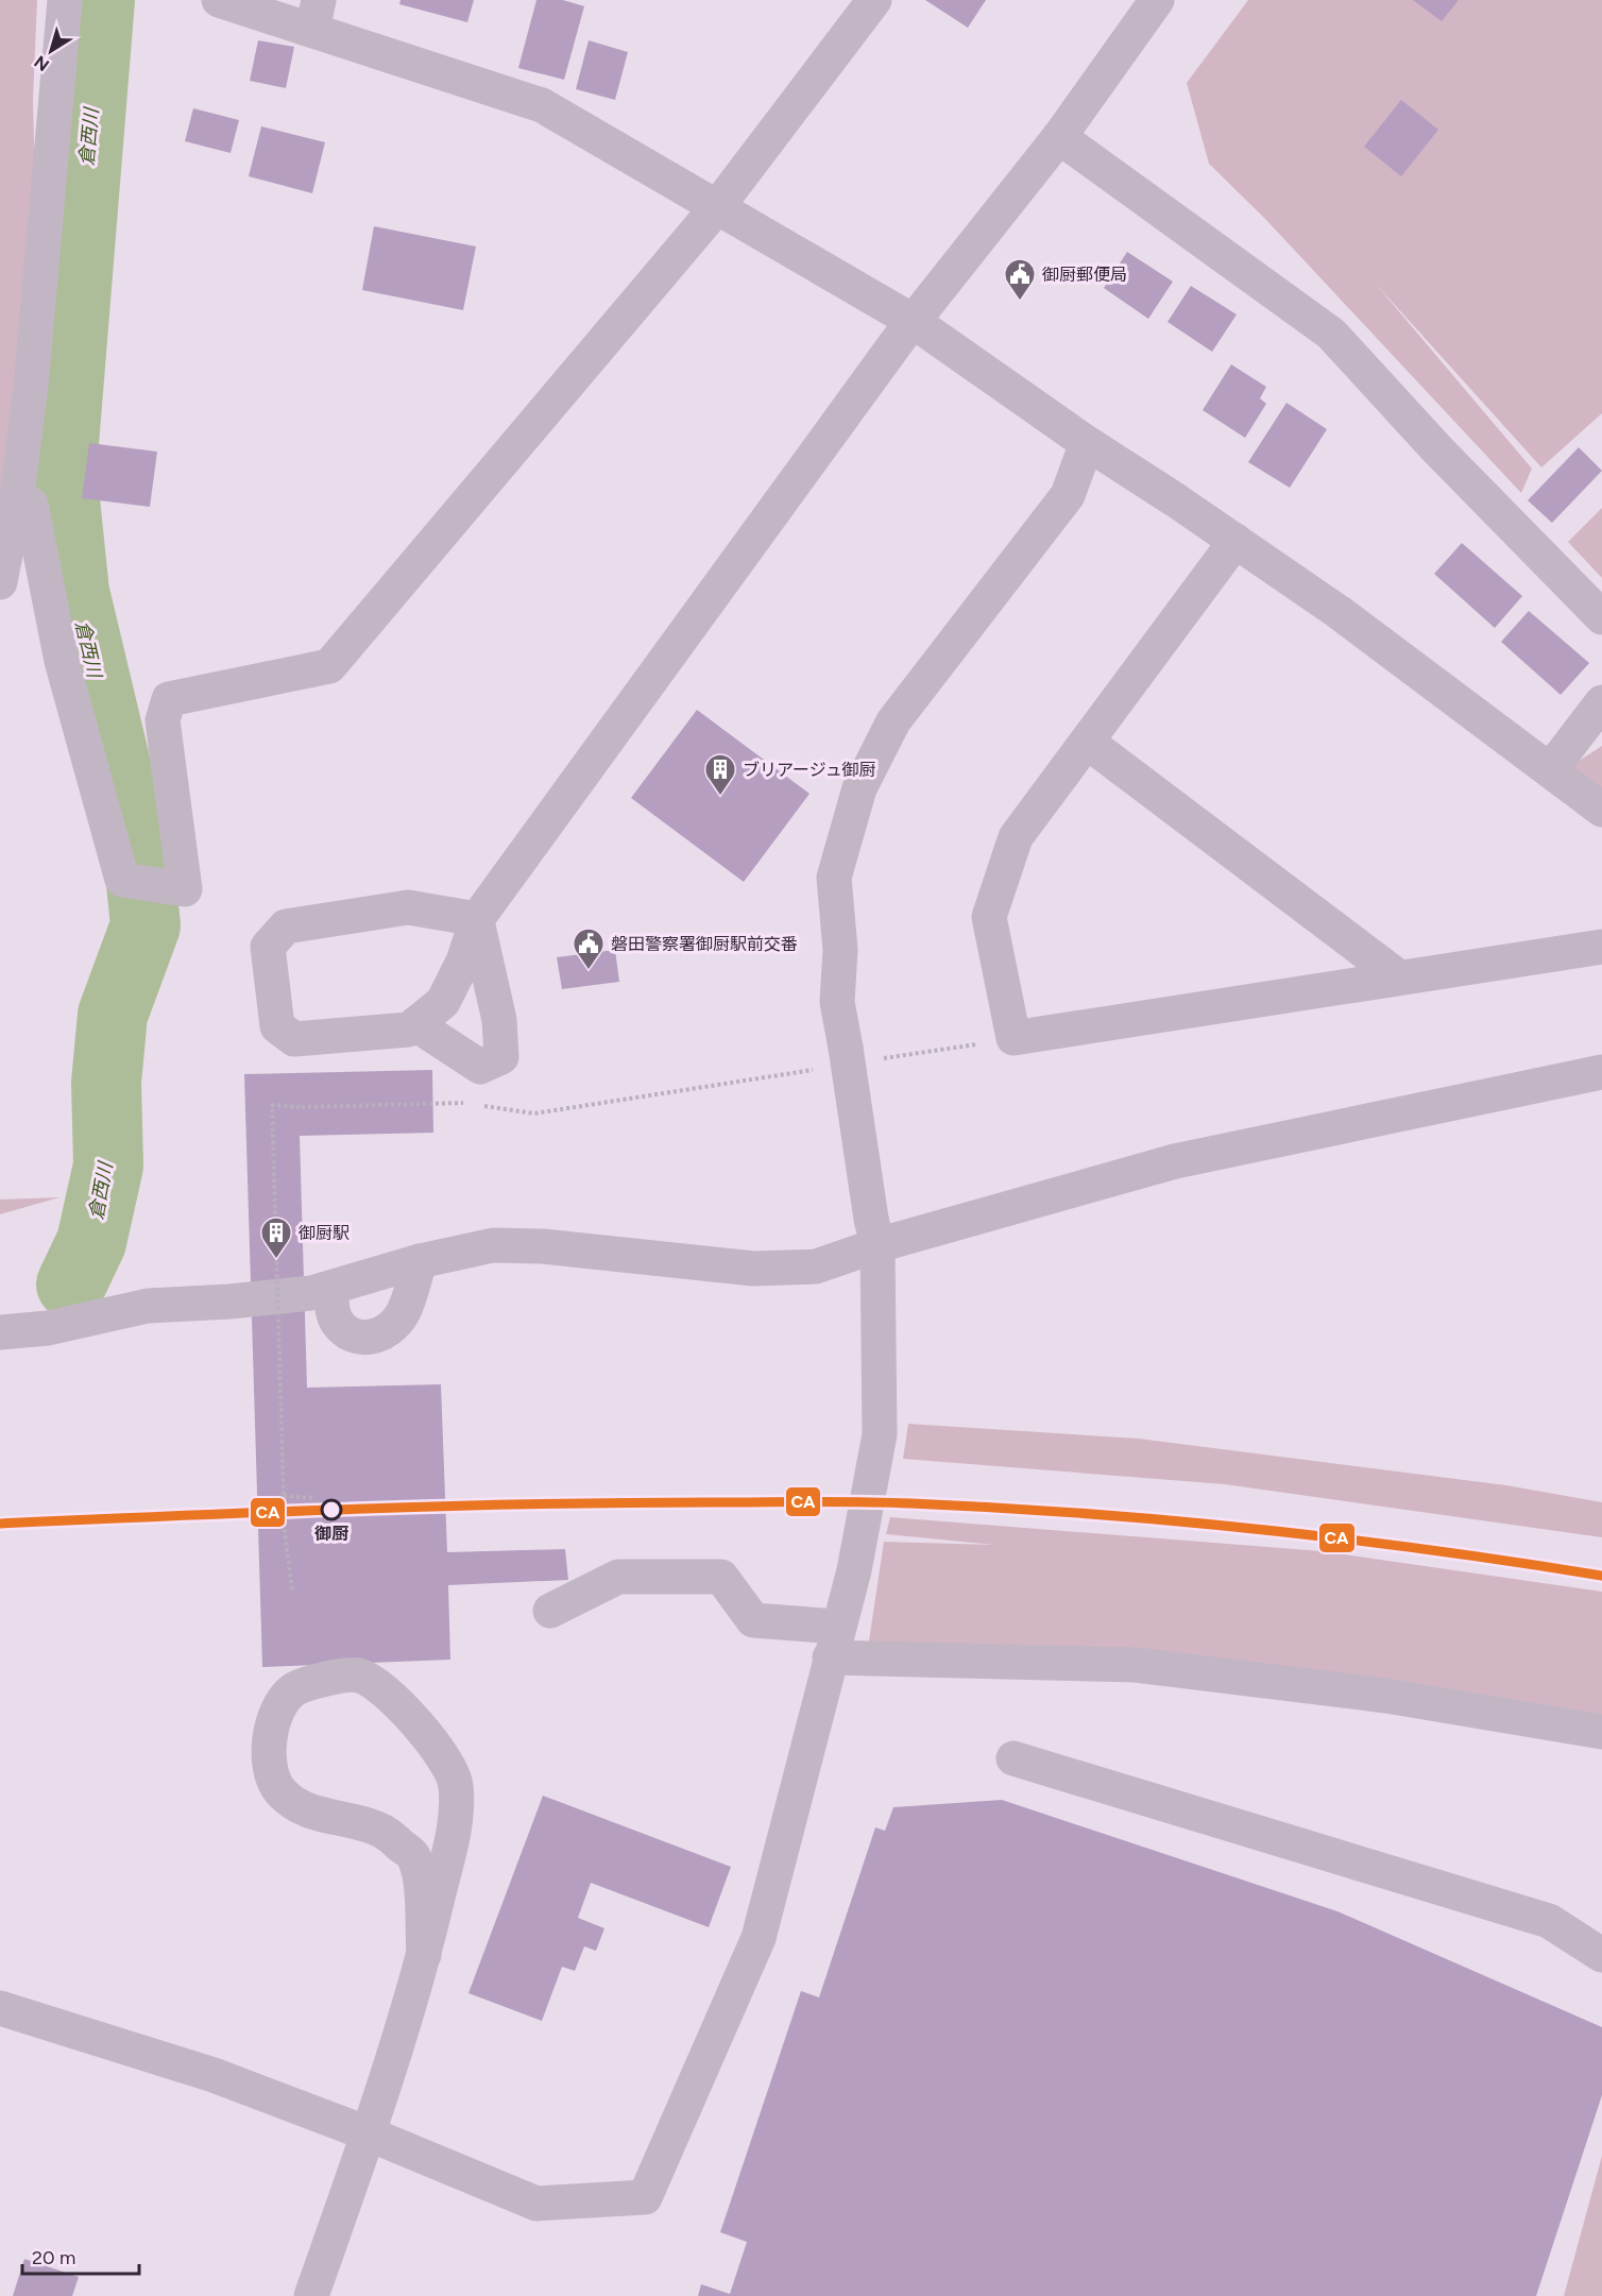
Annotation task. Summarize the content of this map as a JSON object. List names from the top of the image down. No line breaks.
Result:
{"water":["倉西川"],"places":{"public building":["御厨郵便局","磐田警察署御厨駅前交番"],"building":["ブリアージュ御厨","御厨駅"],"other":["御厨"]},"lines":["transit line CA"],"scale_bar":"20 m","north":"bottom left"}
